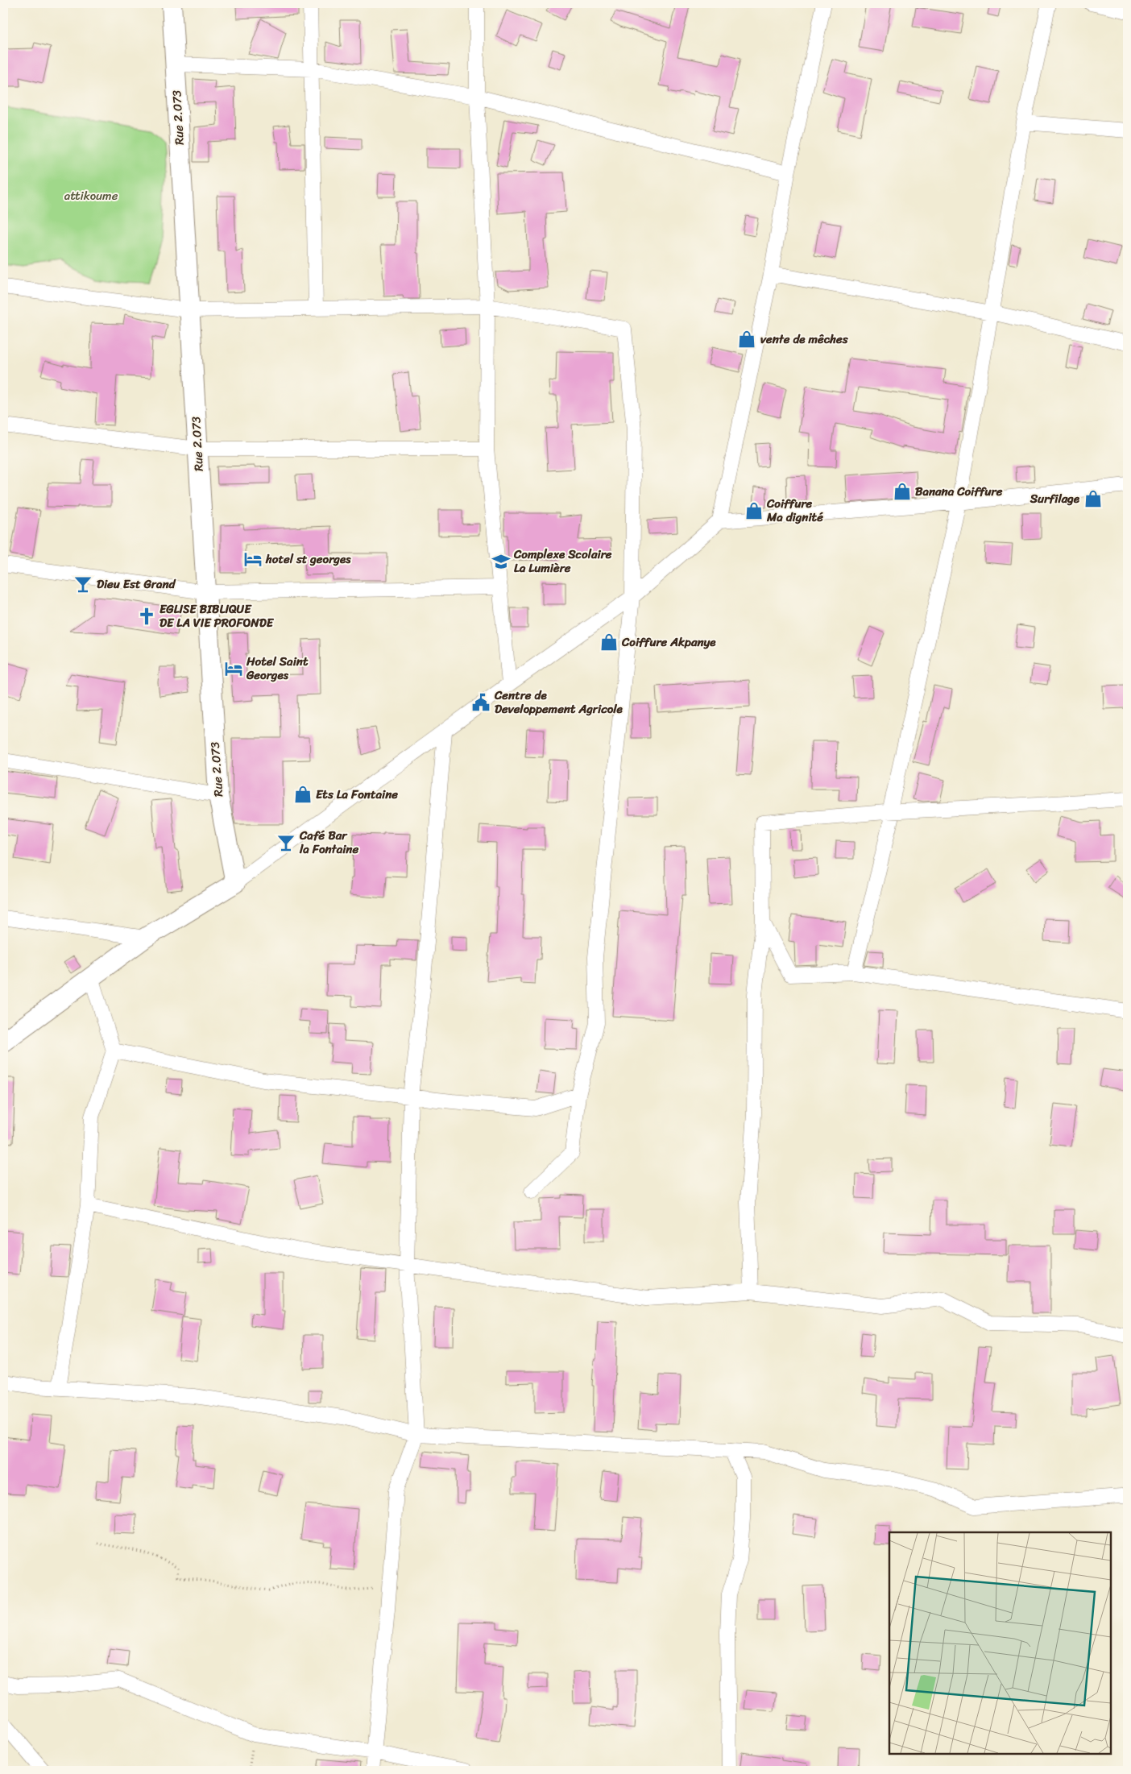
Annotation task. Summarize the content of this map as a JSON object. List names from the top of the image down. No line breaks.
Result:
{"streets":{"street":["Rue 2.073"]},"parks":["attikoume"],"places":{"shop":["vente de mêches","Banana Coiffure","Surfilage","Coiffure Ma dignité","Coiffure Akpanye","Ets La Fontaine"],"hotel":["hotel st georges","Hotel Saint Georges"],"school or university":["Complexe Scolaire La Lumière"],"bar":["Dieu Est Grand","Café Bar la Fontaine"],"church":["EGLISE BIBLIQUE DE LA VIE PROFONDE"],"public building":["Centre de Developpement Agricole"]}}
